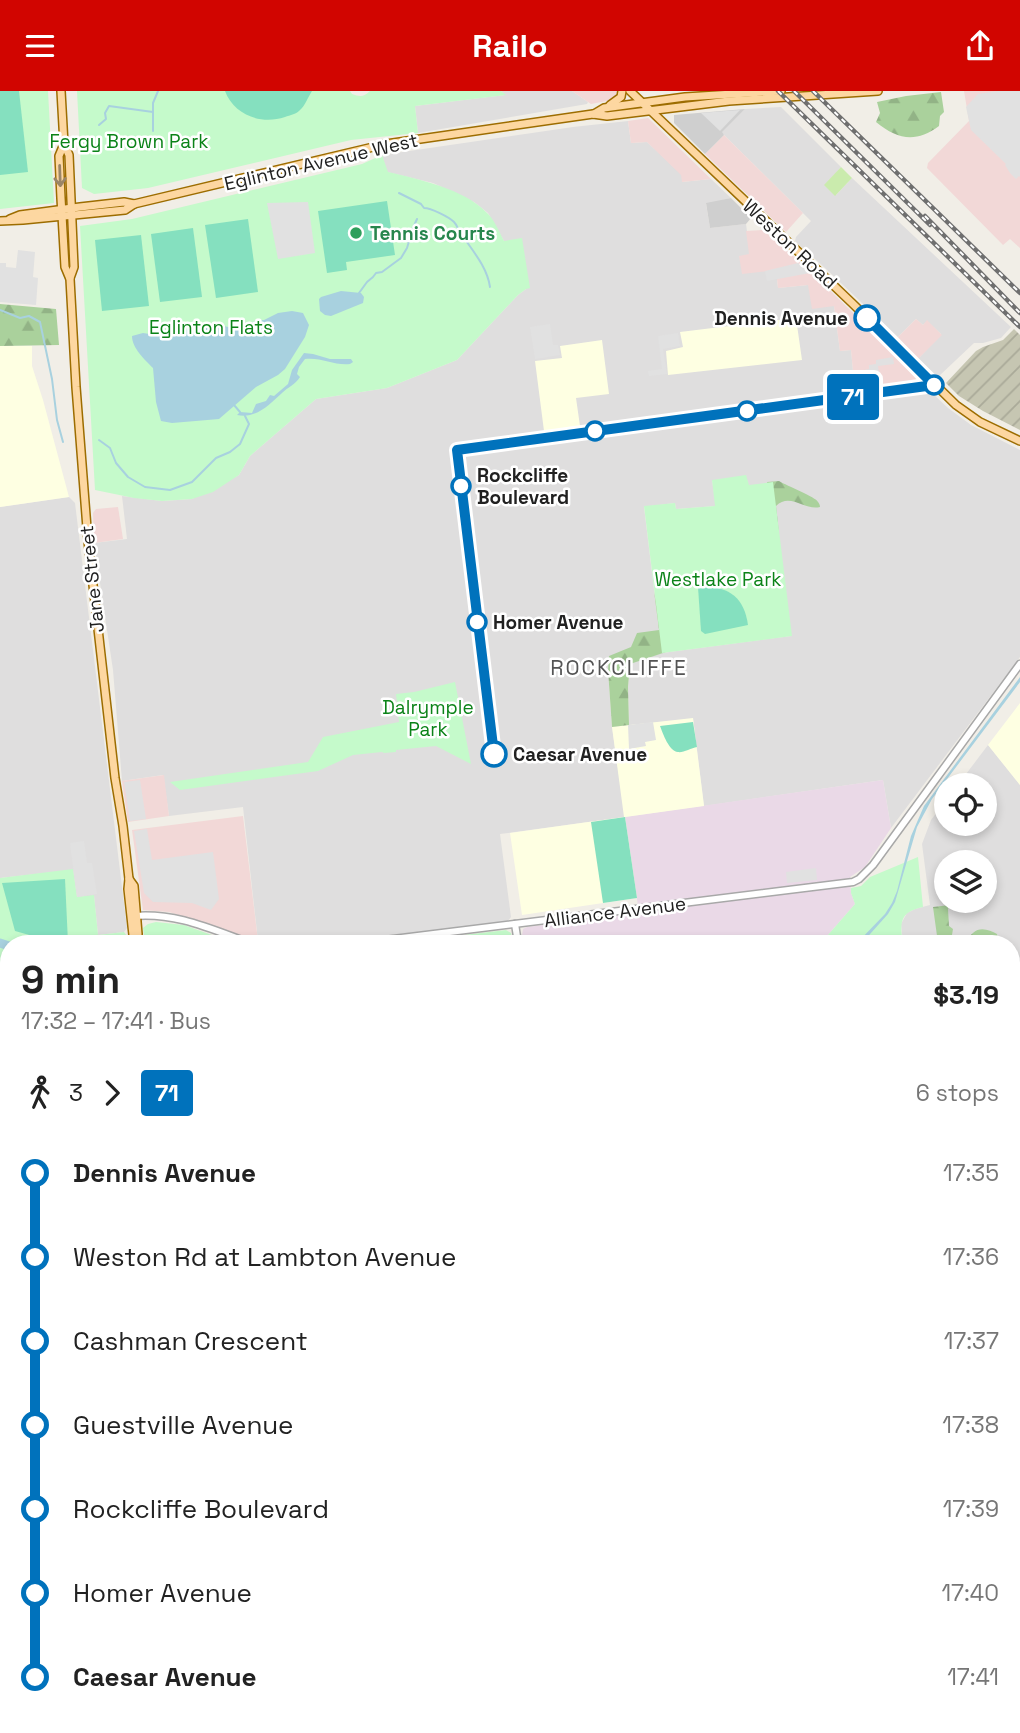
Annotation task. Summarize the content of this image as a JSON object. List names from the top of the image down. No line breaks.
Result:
{"streets":{"main road":["Eglinton Avenue West","Weston Road","Jane Street"],"street":["Alliance Avenue"]},"crossings":[["Eglinton Avenue West","Weston Road"],["Eglinton Avenue West","Jane Street"]],"districts":["ROCKCLIFFE"],"parks":["Fergy Brown Park","Eglinton Flats","Westlake Park","Dalrymple Park"],"places":["Tennis Courts","Dennis Avenue","Rockcliffe Boulevard","Homer Avenue","Caesar Avenue"],"lines":["bus line 71"],"page":{"header":"Railo","on_map":"71","heading":["9 min","17:32 – 17:41 · Bus","$3.19"],"legs":["3","71","6 stops"],"list":[{"name":"Dennis Avenue","value":"17:35"},{"name":"Weston Rd at Lambton Avenue","value":"17:36"},{"name":"Cashman Crescent","value":"17:37"},{"name":"Guestville Avenue","value":"17:38"},{"name":"Rockcliffe Boulevard","value":"17:39"},{"name":"Homer Avenue","value":"17:40"},{"name":"Caesar Avenue","value":"17:41"}]}}
